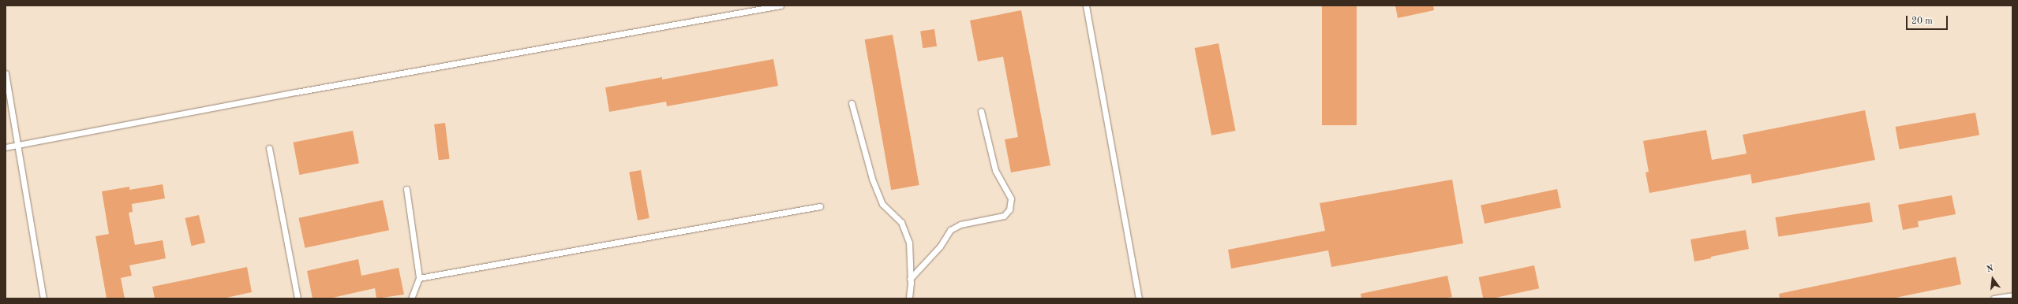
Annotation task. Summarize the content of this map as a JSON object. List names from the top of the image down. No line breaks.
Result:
{"scale_bar":"20 m","north":"top"}
